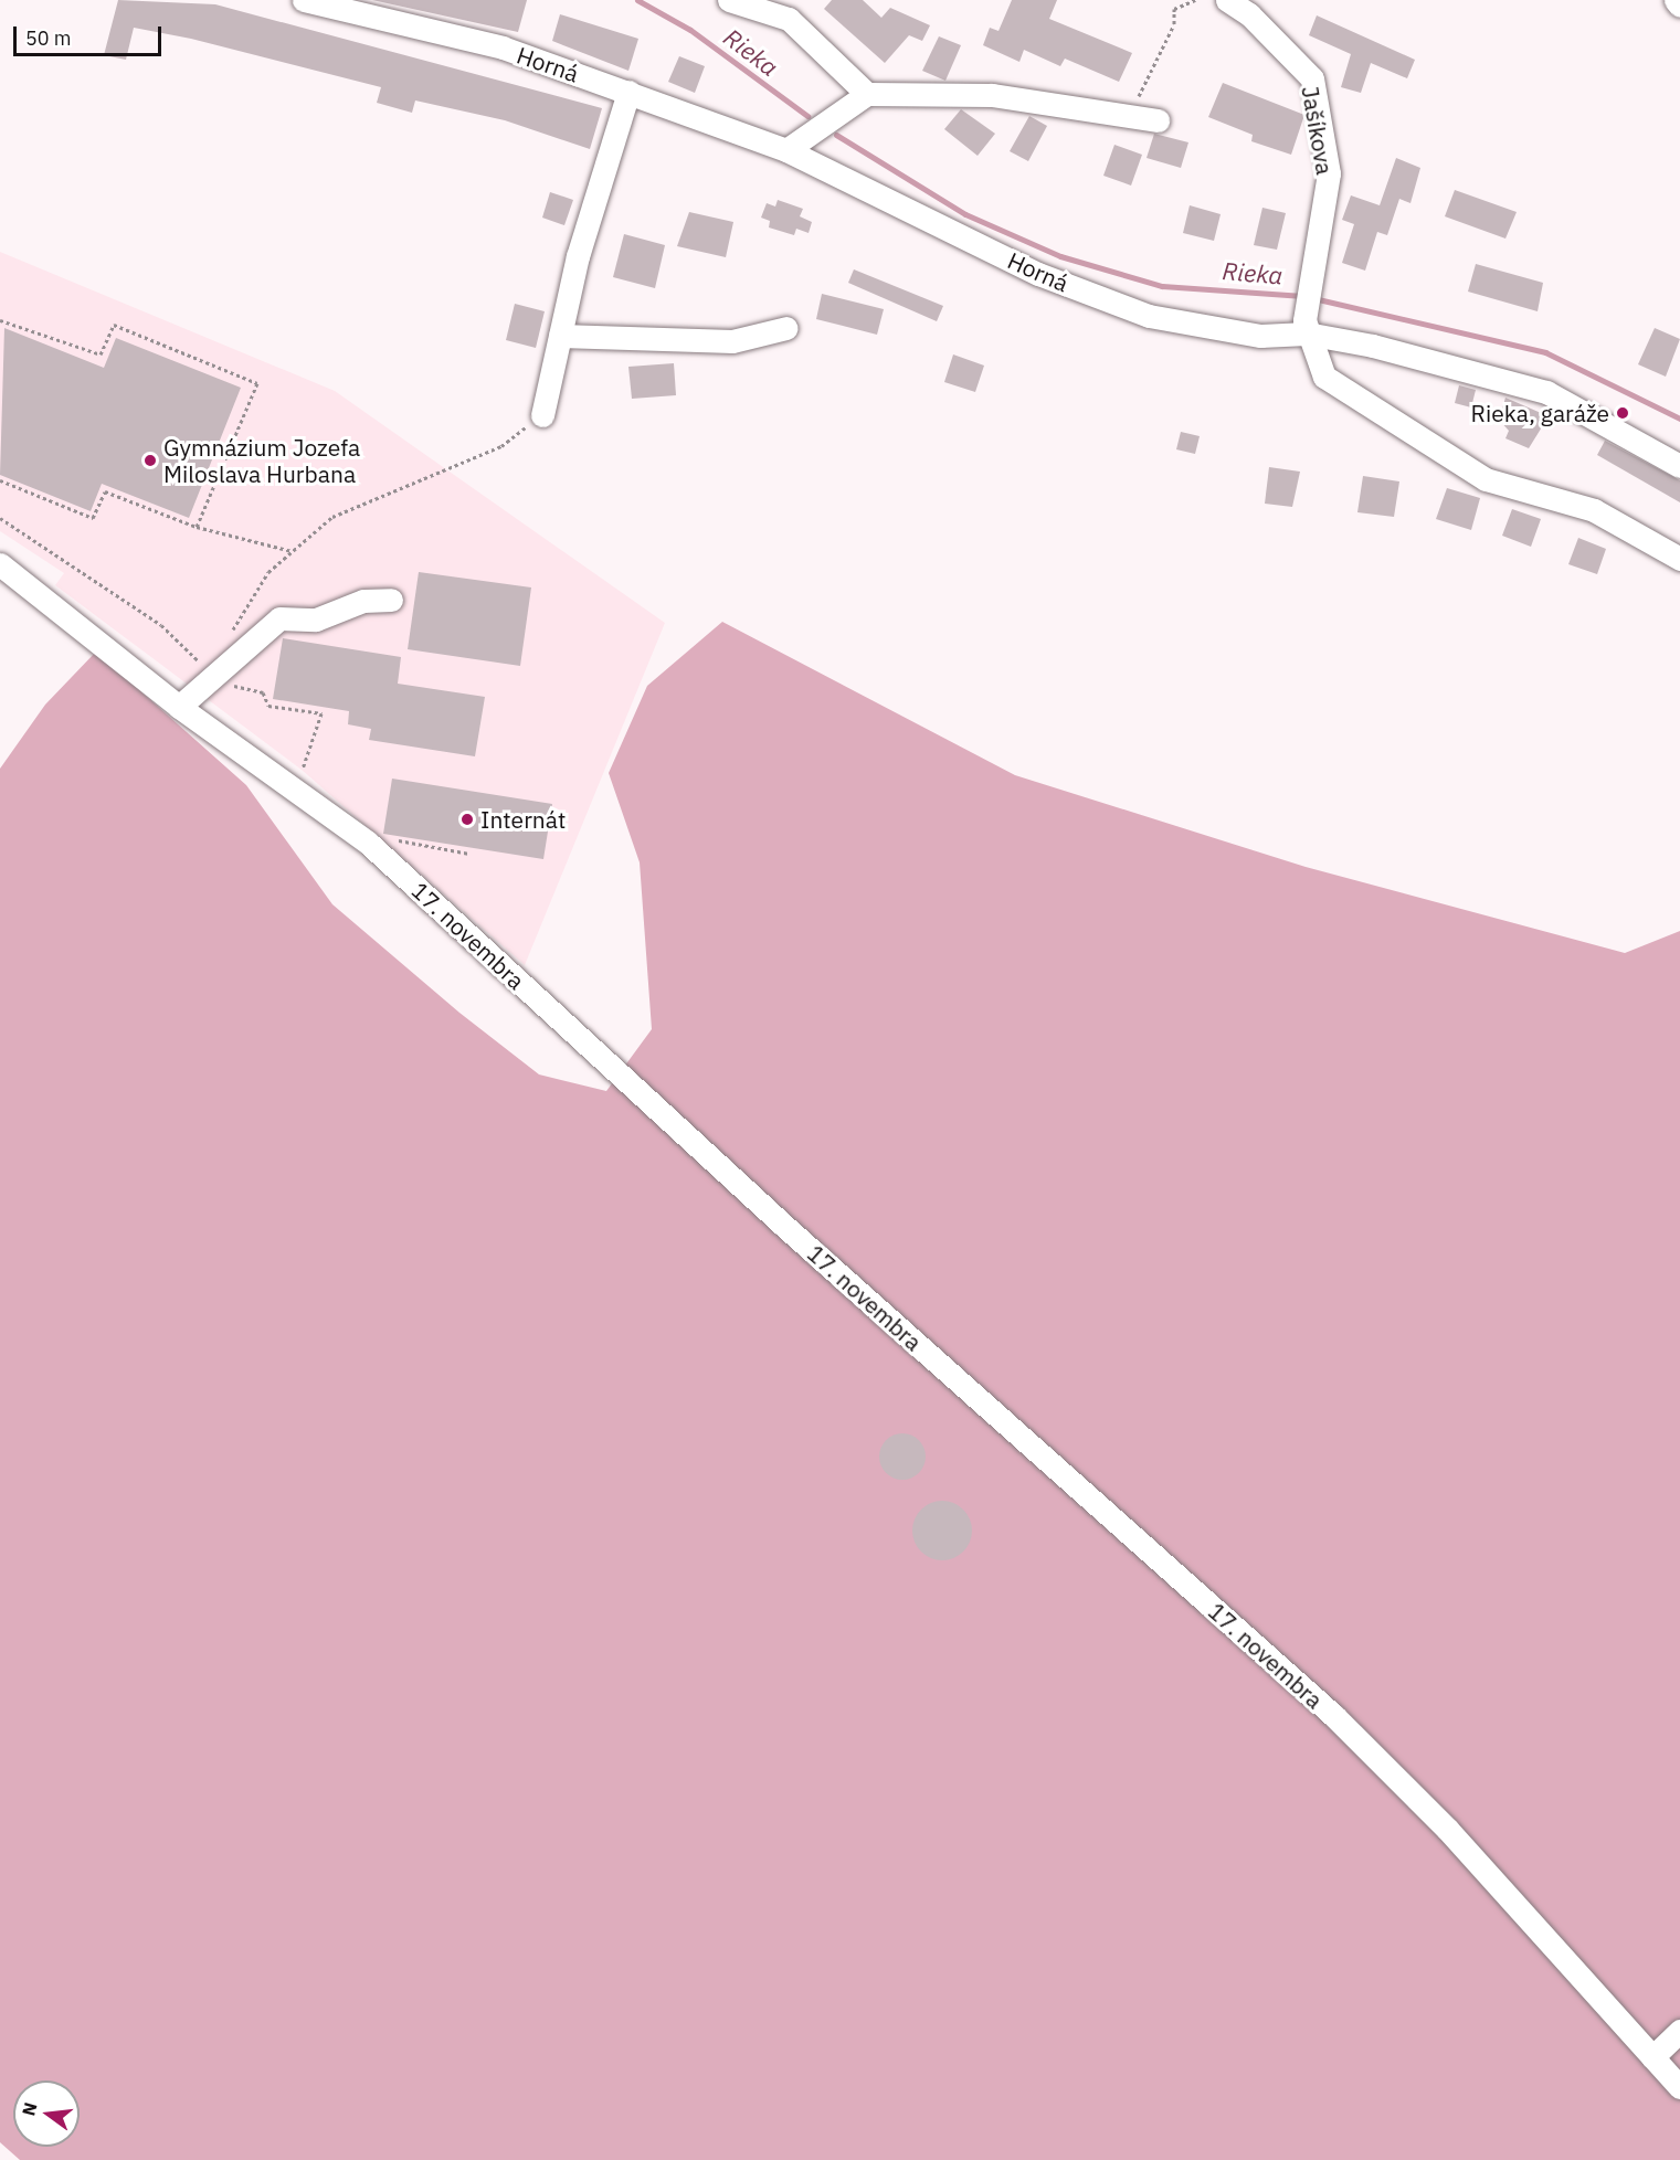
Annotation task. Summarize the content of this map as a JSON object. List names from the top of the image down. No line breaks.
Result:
{"streets":{"street":["Horná","Jašíkova","17. novembra"]},"crossings":[["Horná","Jašíkova"]],"water":["Rieka"],"places":["Rieka, garáže","Gymnázium Jozefa Miloslava Hurbana","Internát"],"scale_bar":"50 m","north":"left"}
